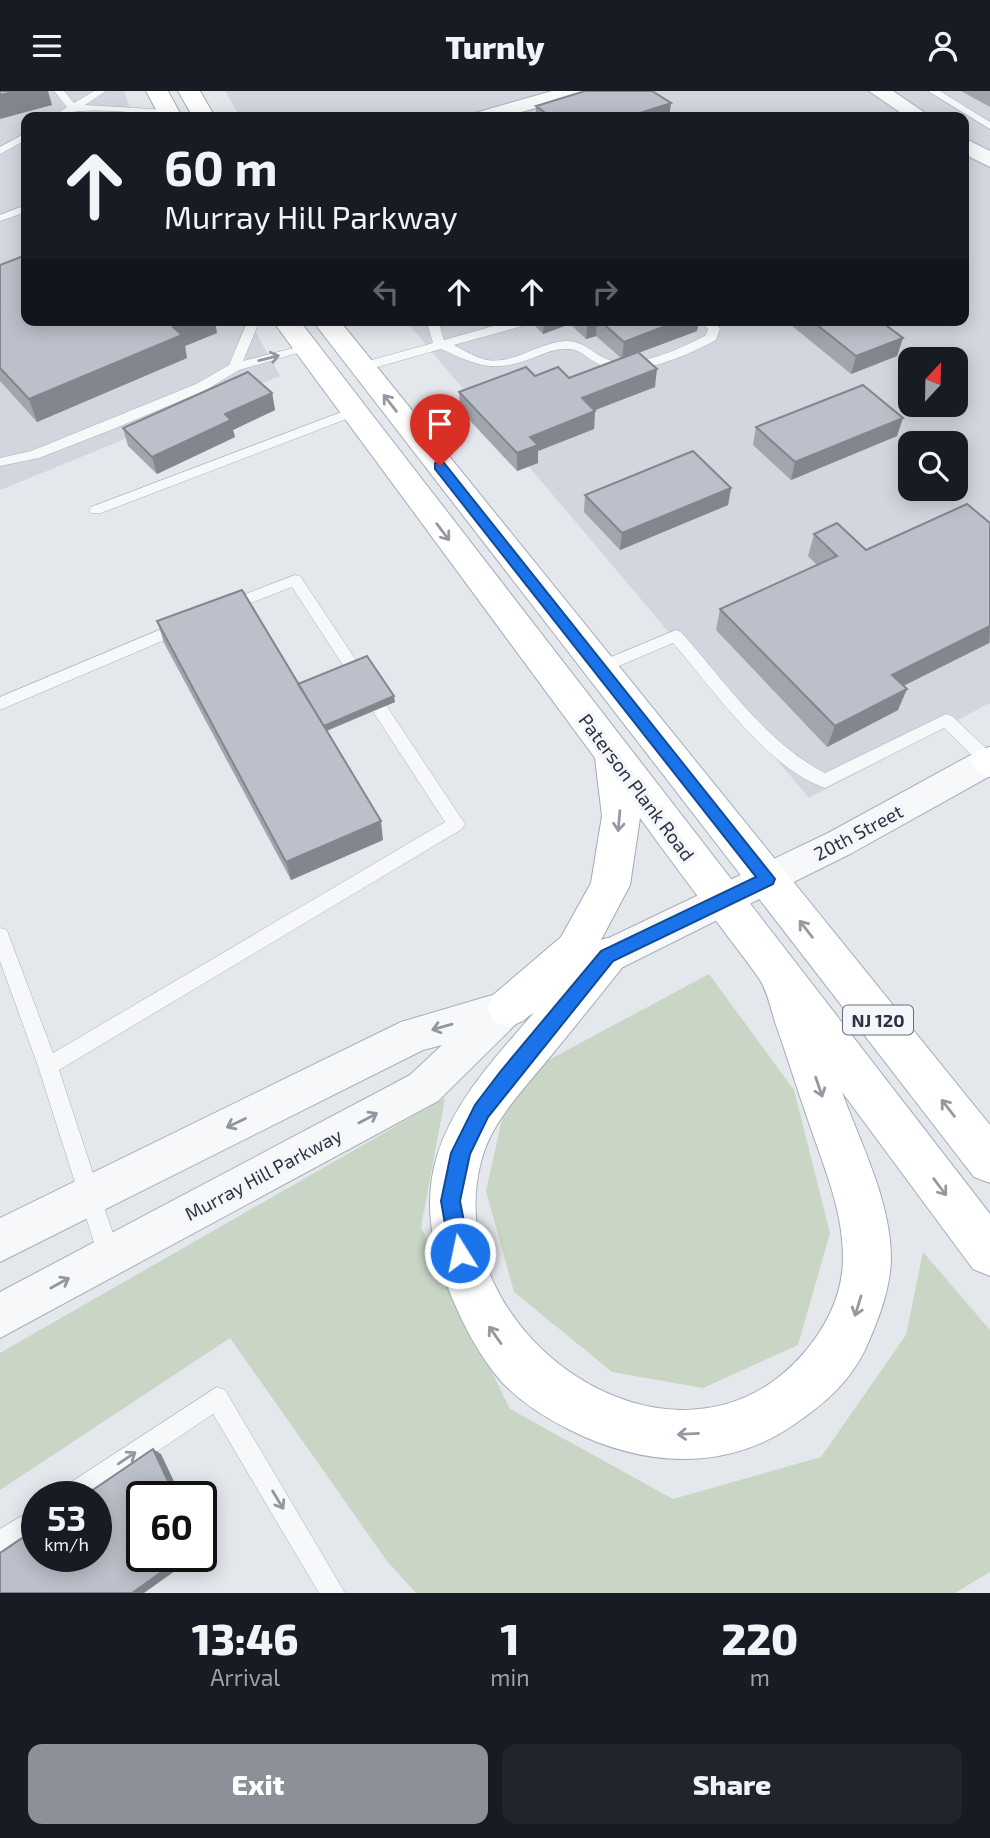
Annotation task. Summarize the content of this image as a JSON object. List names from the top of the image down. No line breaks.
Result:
{"streets":{"main road":["Paterson Plank Road","NJ 120"],"street":["20th Street","Murray Hill Parkway"]},"crossings":[["Paterson Plank Road","20th Street"],["Paterson Plank Road","Murray Hill Parkway"],["20th Street","NJ 120"],["20th Street","Murray Hill Parkway"]],"north":"top","page":{"header":"Turnly","turn":["60 m","Murray Hill Parkway"],"speed":"53 km/h","limit":"60","eta":["13:46","Arrival","1","min","220","m"],"buttons":["Exit","Share"]}}
